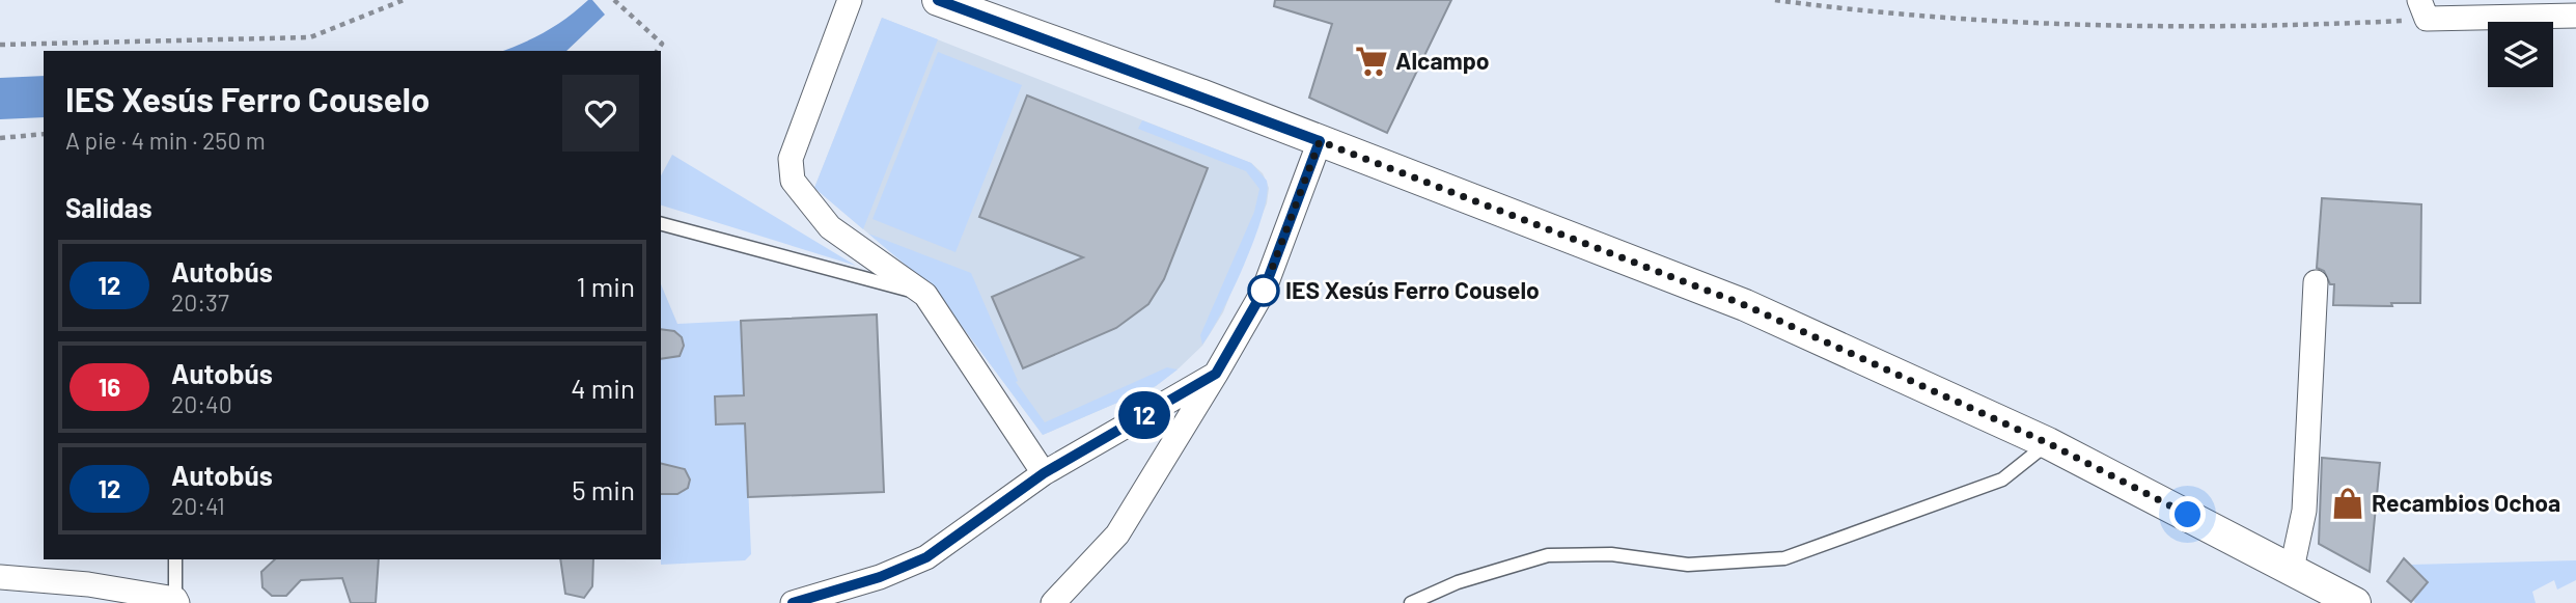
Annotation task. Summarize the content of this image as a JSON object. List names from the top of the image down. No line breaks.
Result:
{"places":{"supermarket":["Alcampo"],"other":["IES Xesús Ferro Couselo"],"shop":["Recambios Ochoa"]},"lines":["bus line 12"],"page":{"on_map":"12","heading":[["IES Xesús Ferro Couselo","A pie · 4 min · 250 m"],"Salidas"],"list":[{"mark":"12","name":"Autobús","note":"20:37","value":"1 min"},{"mark":"16","name":"Autobús","note":"20:40","value":"4 min"},{"mark":"12","name":"Autobús","note":"20:41","value":"5 min"}]}}
